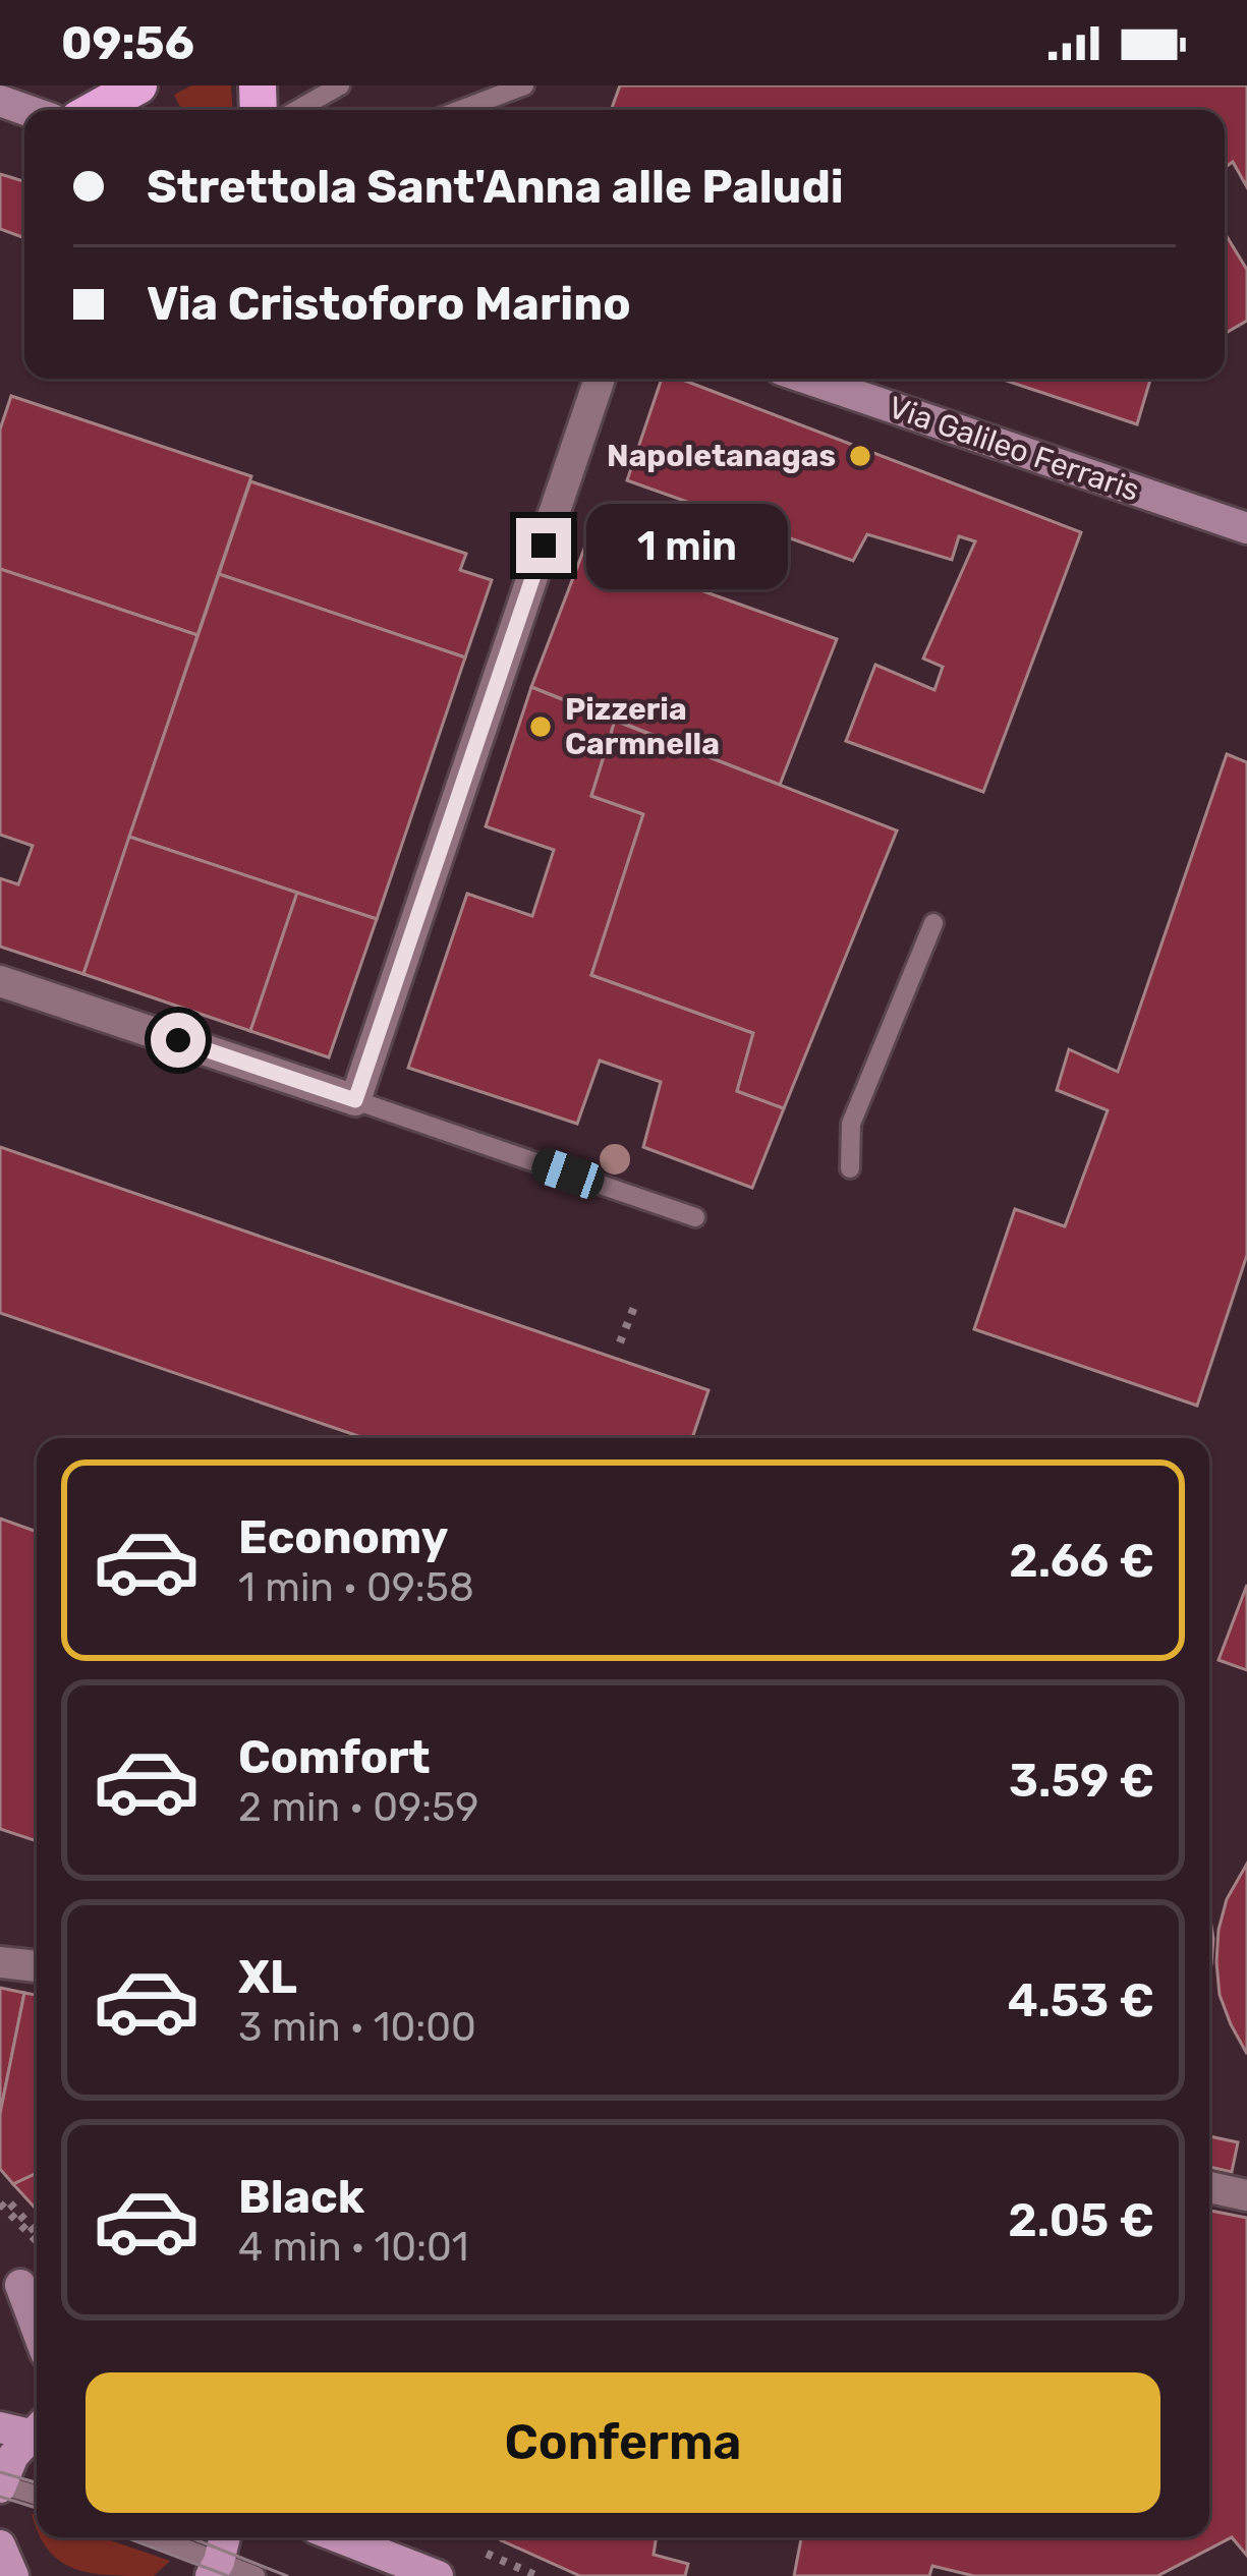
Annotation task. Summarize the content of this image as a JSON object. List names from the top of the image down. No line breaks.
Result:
{"streets":{"main road":["Via Galileo Ferraris"]},"places":["Napoletanagas","Pizzeria Carmnella"],"page":{"status":"09:56","banner":["Strettola Sant'Anna alle Paludi","Via Cristoforo Marino"],"bubble":"1 min","list":[{"name":"Economy","note":"1 min · 09:58","value":"2.66 €"},{"name":"Comfort","note":"2 min · 09:59","value":"3.59 €"},{"name":"XL","note":"3 min · 10:00","value":"4.53 €"},{"name":"Black","note":"4 min · 10:01","value":"2.05 €"}],"buttons":"Conferma"}}
